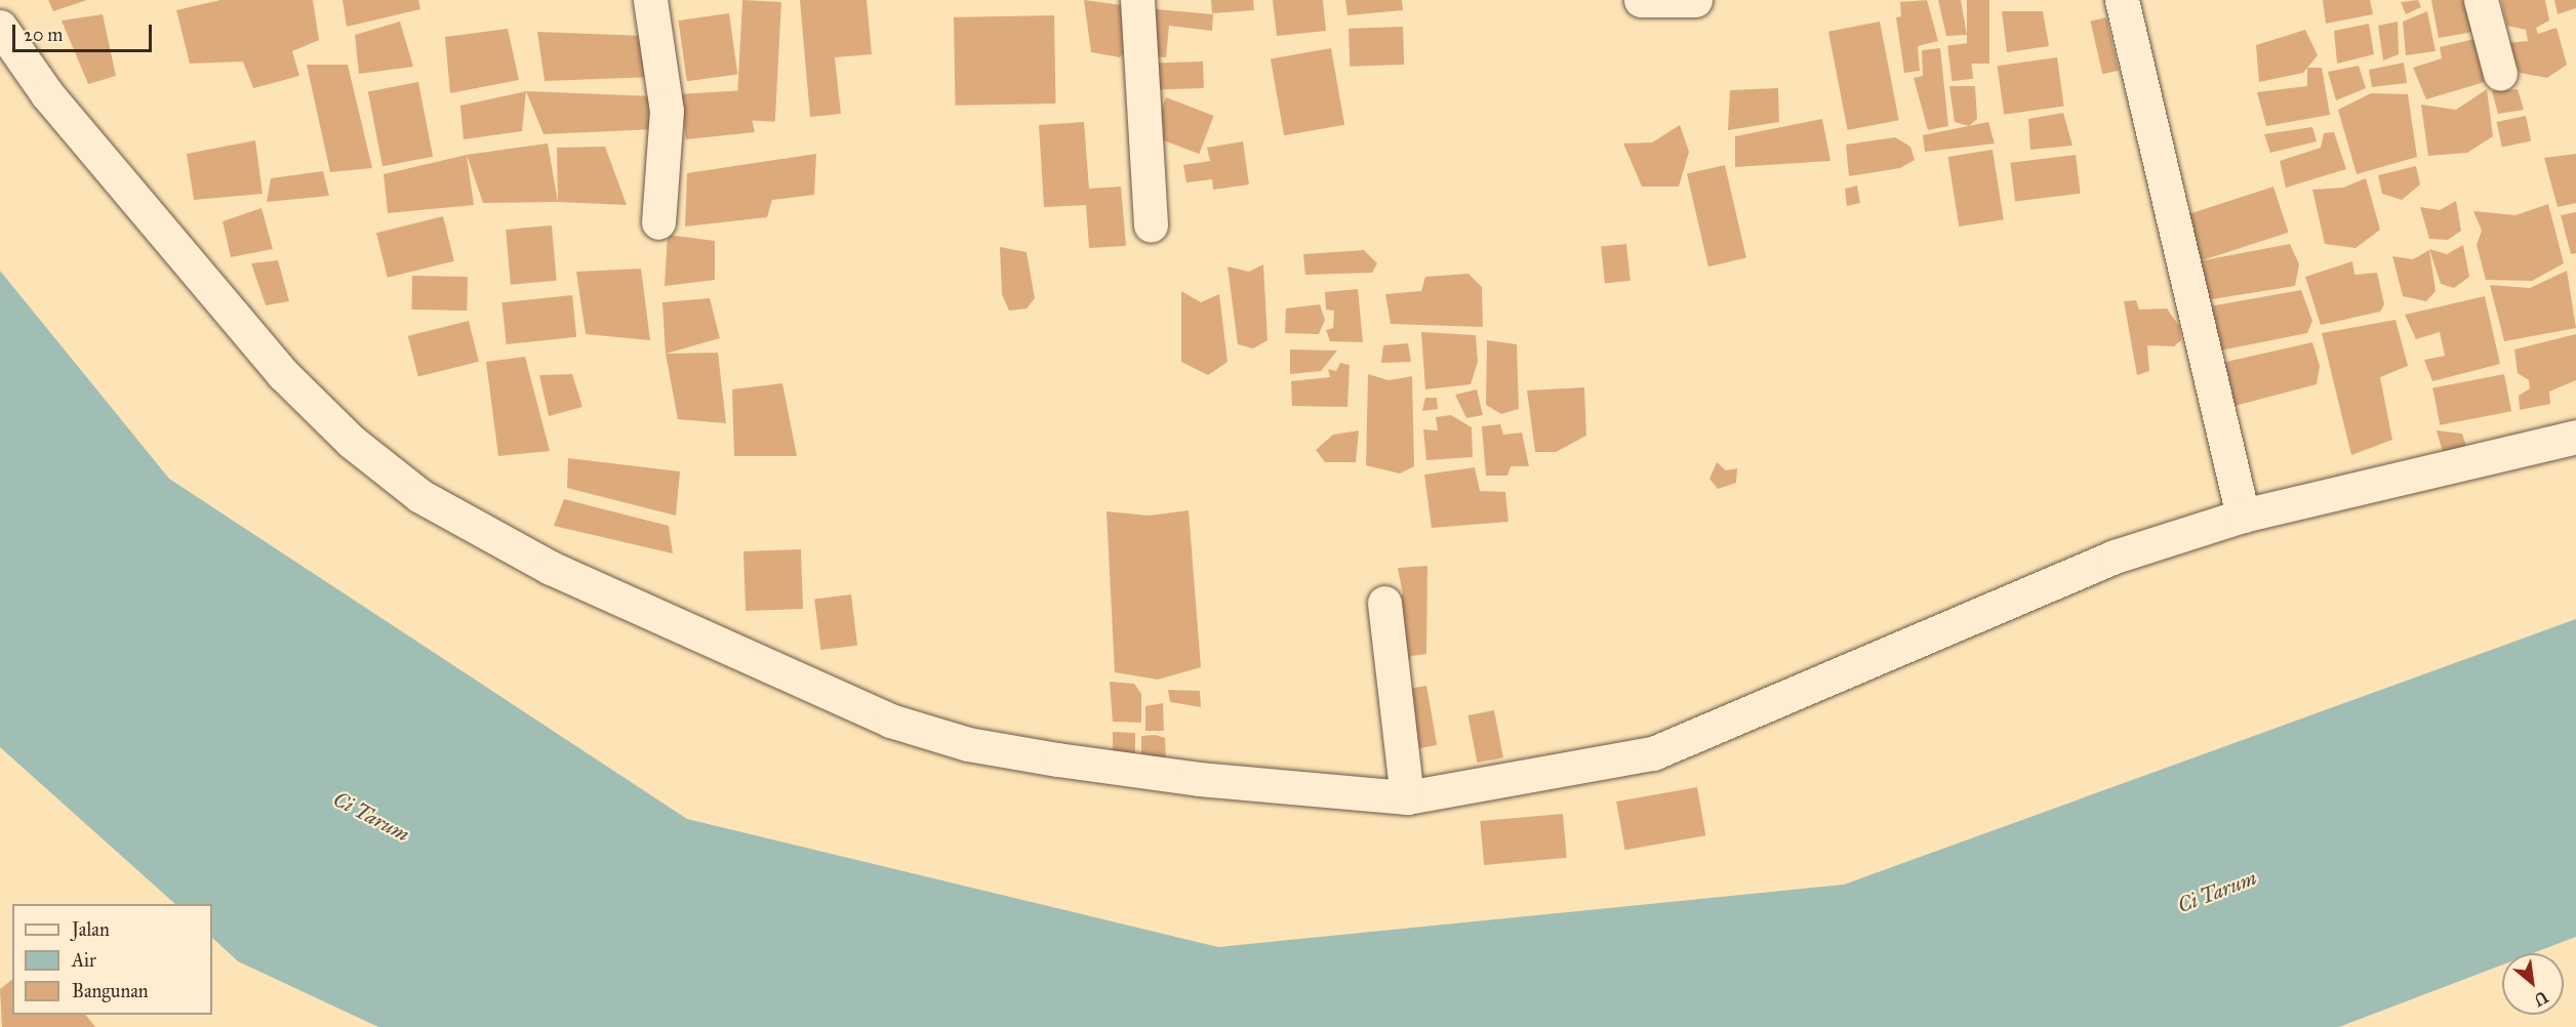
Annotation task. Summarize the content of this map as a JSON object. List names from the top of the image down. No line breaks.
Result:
{"water":["Ci Tarum"],"legend":["Jalan","Air","Bangunan"],"scale_bar":"20 m","north":"bottom right"}
